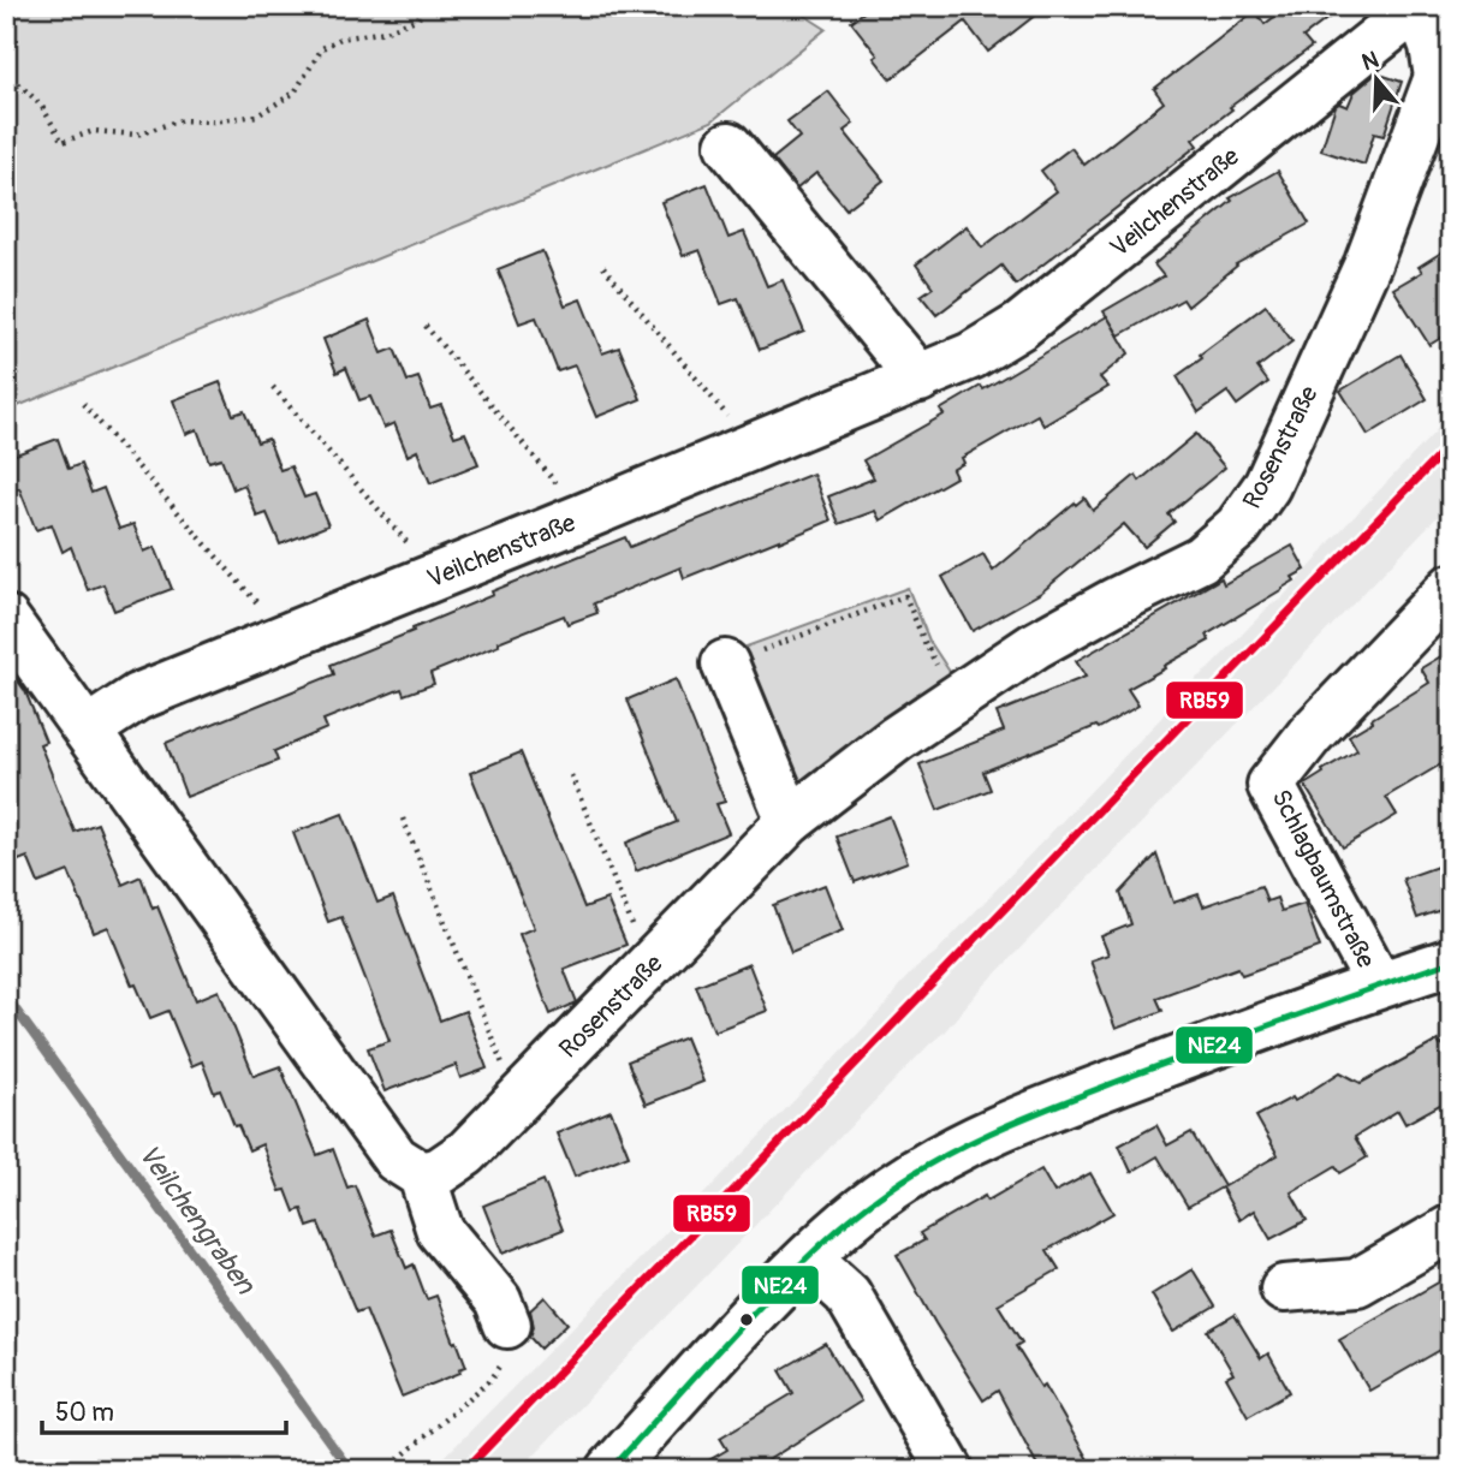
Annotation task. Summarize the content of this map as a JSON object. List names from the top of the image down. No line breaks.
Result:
{"streets":{"street":["Veilchenstraße","Rosenstraße","Schlagbaumstraße"]},"crossings":[["Veilchenstraße","Rosenstraße"]],"water":["Veilchengraben"],"lines":["transit line RB59","transit line NE24"],"scale_bar":"50 m","north":"top"}
